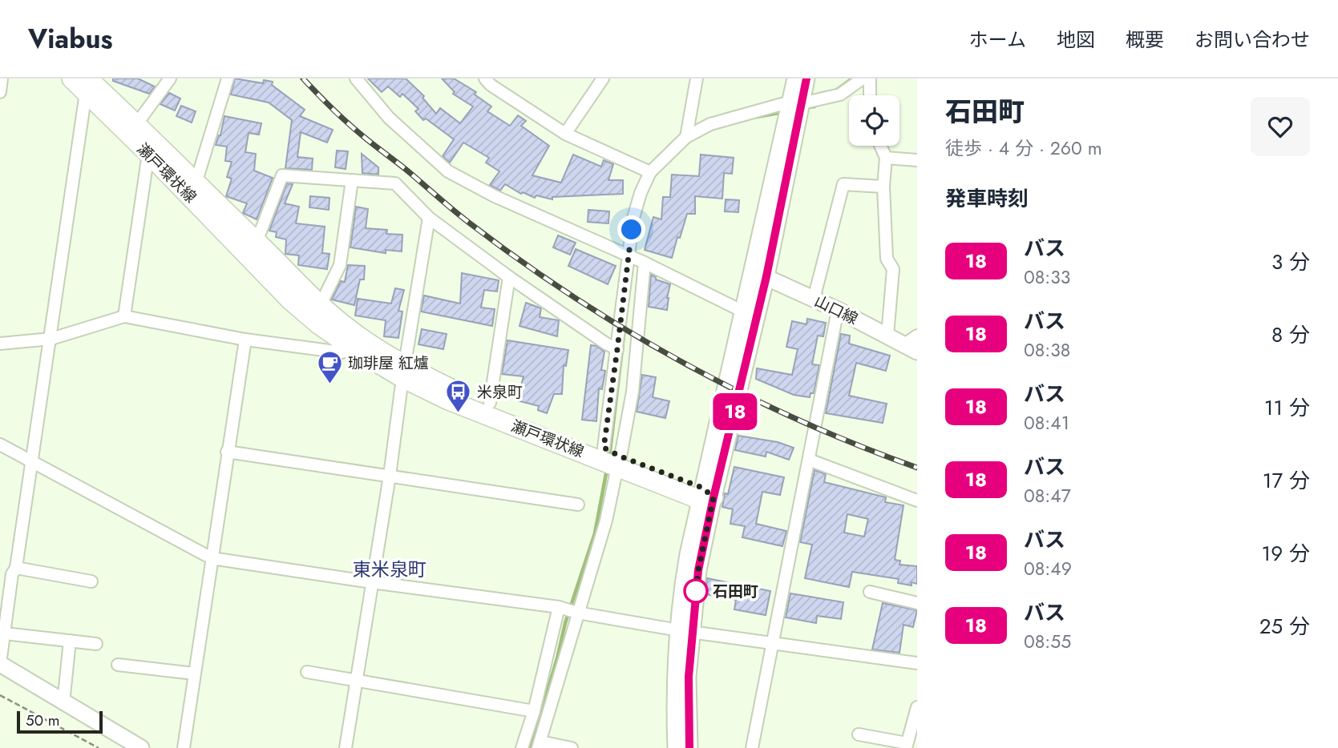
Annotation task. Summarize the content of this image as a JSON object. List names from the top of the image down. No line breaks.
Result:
{"streets":{"main road":["瀬戸環状線","山口線"]},"districts":["東米泉町"],"places":{"cafe":["珈琲屋 紅爐"],"bus stop":["米泉町"],"other":["石田町"]},"lines":["bus line 18"],"scale_bar":"50 m","page":{"header":"Viabus","nav":["ホーム","地図","概要","お問い合わせ"],"on_map":"18","heading":[["石田町","徒歩 · 4 分 · 260 m"],"発車時刻"],"list":[{"mark":"18","name":"バス","note":"08:33","value":"3 分"},{"mark":"18","name":"バス","note":"08:38","value":"8 分"},{"mark":"18","name":"バス","note":"08:41","value":"11 分"},{"mark":"18","name":"バス","note":"08:47","value":"17 分"},{"mark":"18","name":"バス","note":"08:49","value":"19 分"},{"mark":"18","name":"バス","note":"08:55","value":"25 分"}],"scale":"50 m"}}
